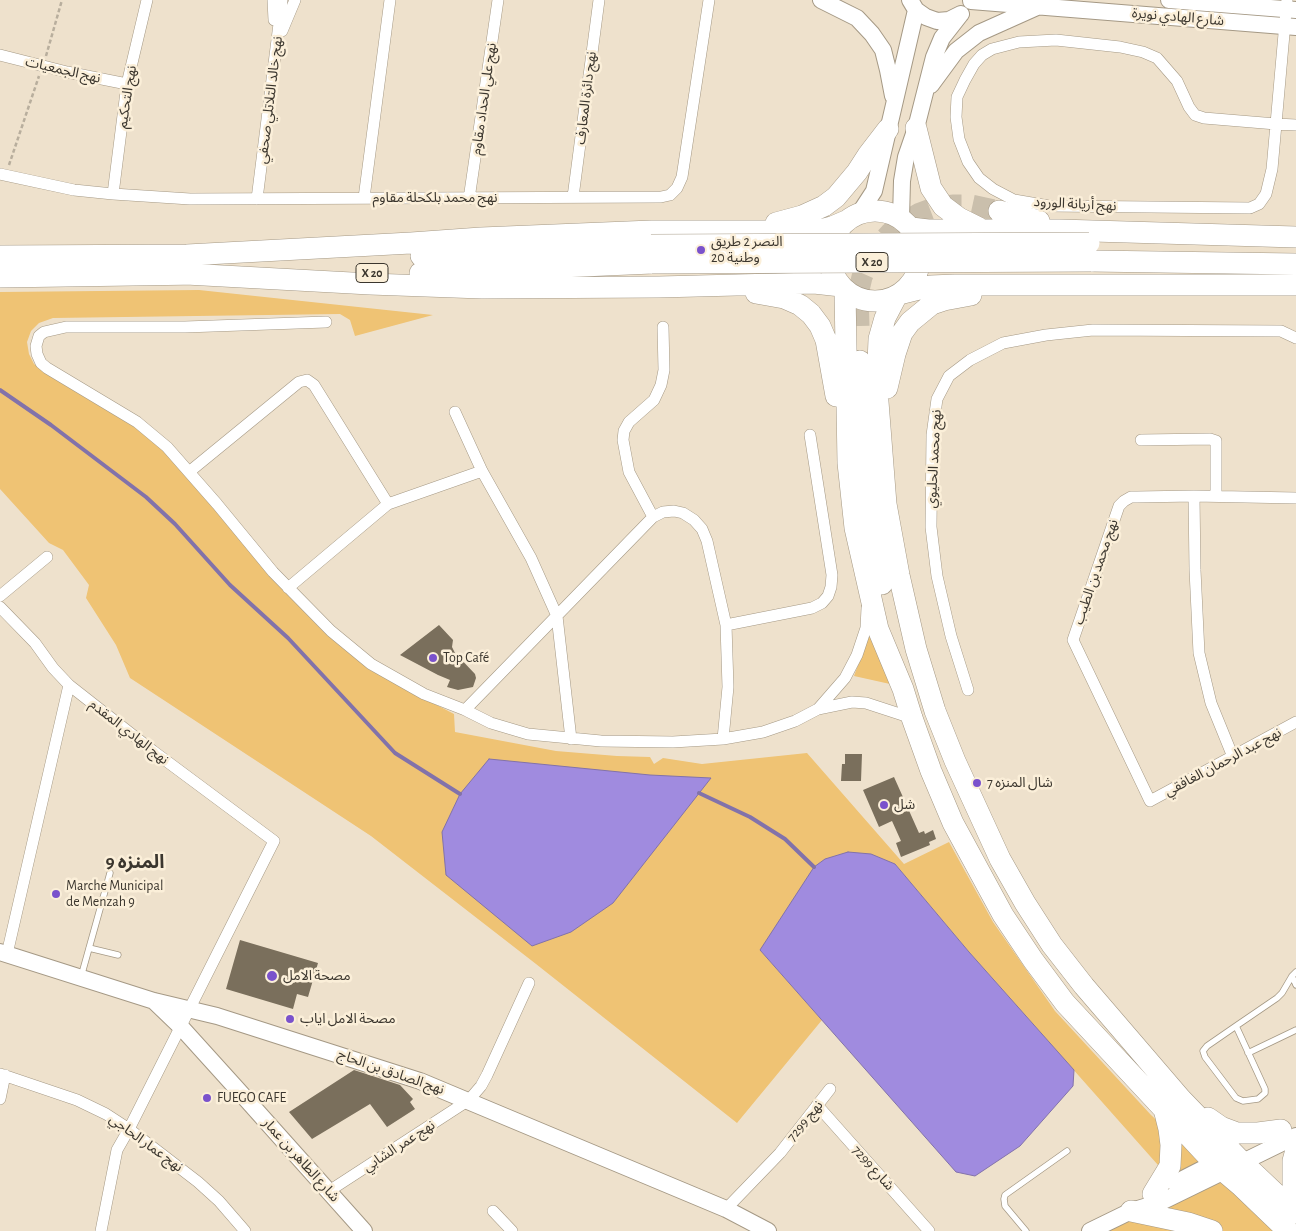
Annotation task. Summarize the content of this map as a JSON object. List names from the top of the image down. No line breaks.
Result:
{"streets":{"highway":["X 20"],"main road":["شارع الهادي نويرة","نهج الصادق بن الحاج","شارع الطاهر بن عمار"],"street":["نهج الجمعيات","نهج التحكيم","نهج دائرة المعارف","نهج علي الحداد مقاوم","نهج خالد التلاتلي صحفي","نهج محمد بلكحلة مقاوم","نهج أريانة الورود","نهج محمد الحليوي","نهج محمد بن الطيب","نهج الهادي المقدم","نهج عبد الرحمان الغافقي","نهج 7299","نهج عمار الحاجي","نهج عمر الشابي","شارع 7299"]},"crossings":[["شارع الهادي نويرة","نهج أريانة الورود"],["نهج الجمعيات","نهج التحكيم"],["نهج التحكيم","نهج محمد بلكحلة مقاوم"],["نهج دائرة المعارف","نهج محمد بلكحلة مقاوم"],["نهج علي الحداد مقاوم","نهج محمد بلكحلة مقاوم"],["نهج خالد التلاتلي صحفي","نهج محمد بلكحلة مقاوم"],["نهج محمد بن الطيب","نهج عبد الرحمان الغافقي"],["نهج الهادي المقدم","نهج الصادق بن الحاج"],["نهج الصادق بن الحاج","نهج 7299"],["نهج الصادق بن الحاج","نهج عمر الشابي"],["نهج الصادق بن الحاج","شارع الطاهر بن عمار"],["نهج 7299","شارع 7299"],["نهج عمر الشابي","شارع الطاهر بن عمار"]],"districts":["المنزه 9"],"places":["النصر 2 طريق وطنية 20","Top Café","شال المنزه 7","شل","Marche Municipal de Menzah 9","مصحة الامل","مصحة الامل اياب","FUEGO CAFE"]}
